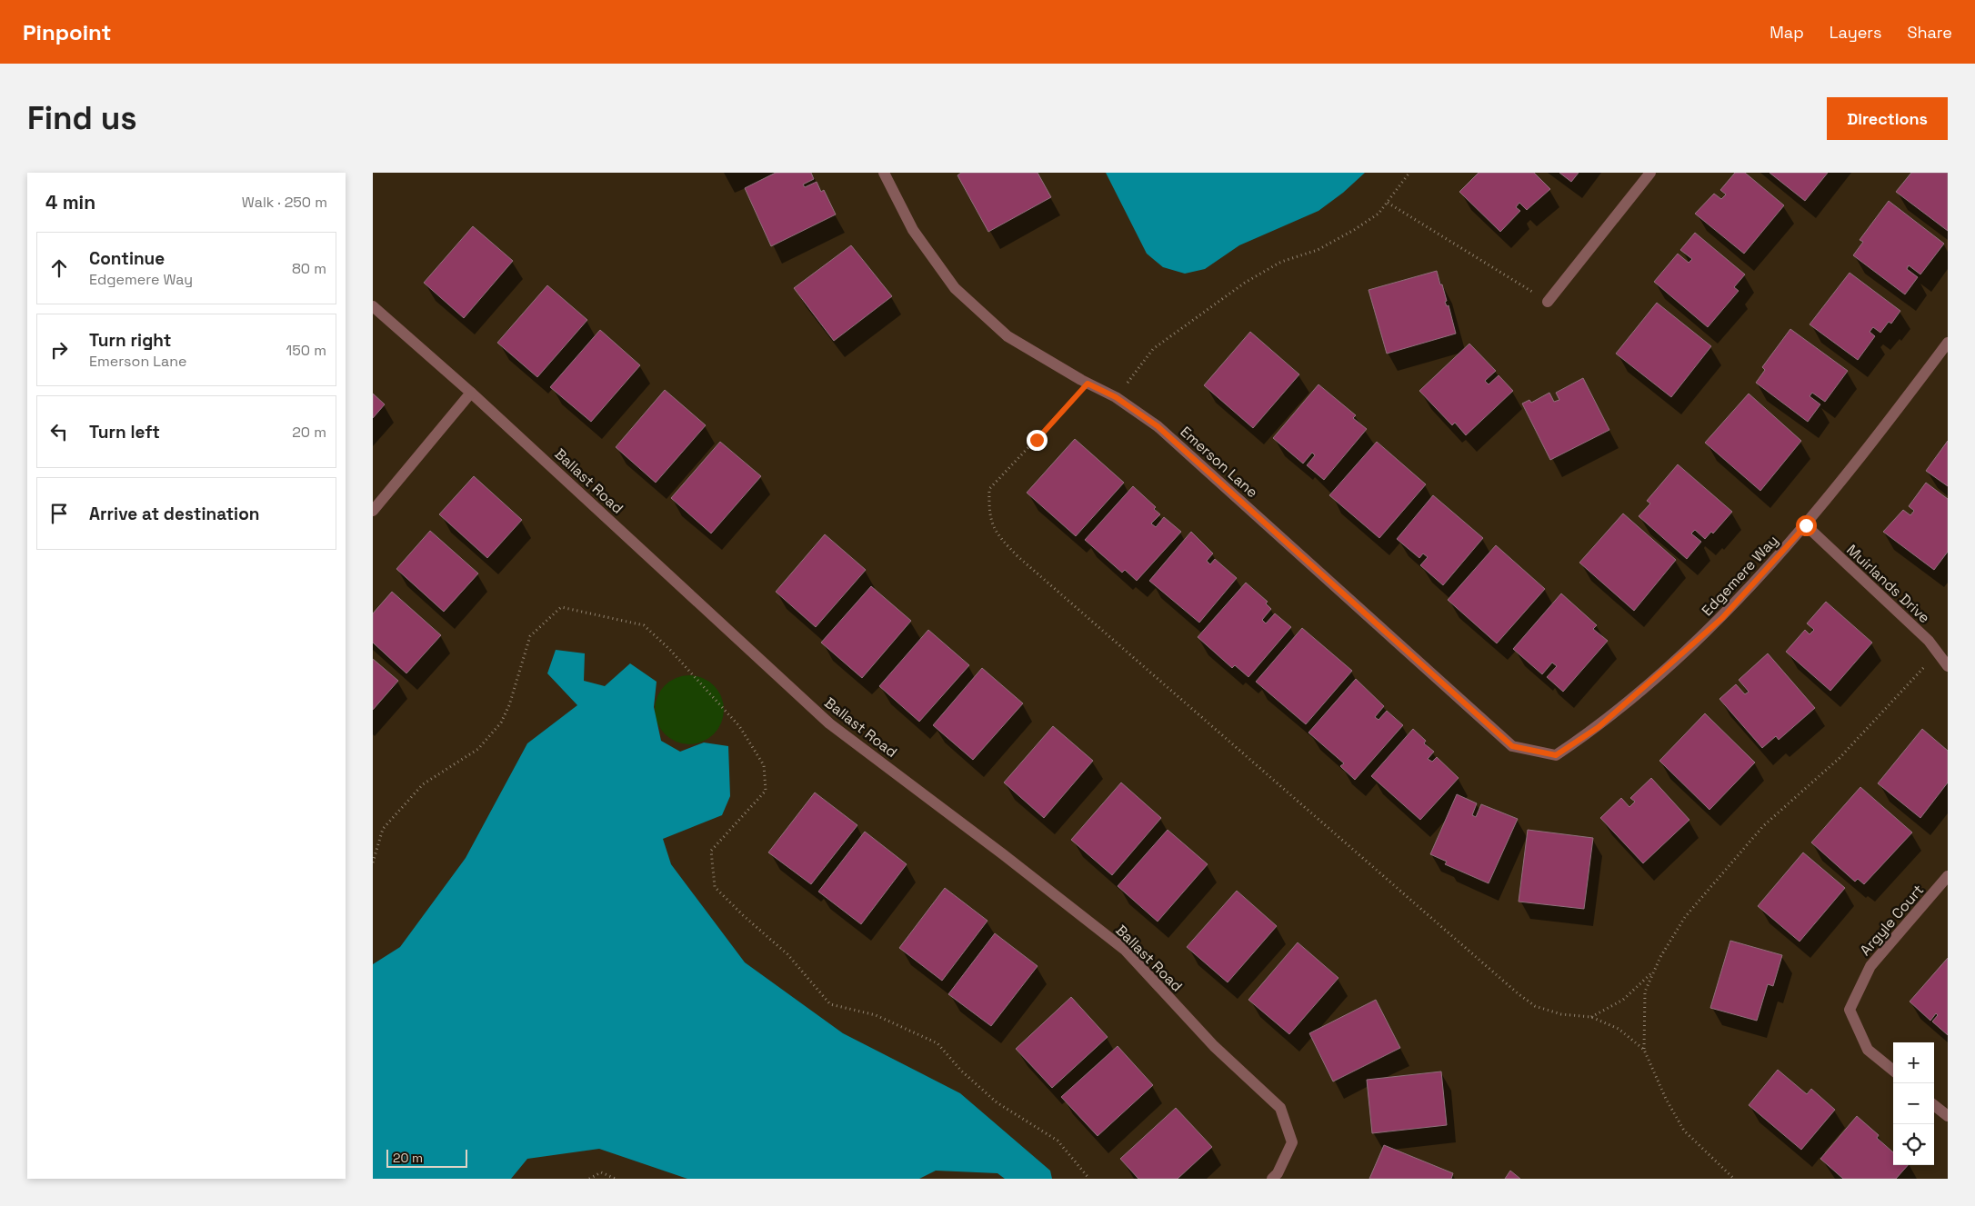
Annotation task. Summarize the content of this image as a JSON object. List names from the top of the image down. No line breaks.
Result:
{"streets":{"street":["Emerson Lane","Ballast Road","Edgemere Way","Muirlands Drive","Argyle Court"]},"crossings":[["Emerson Lane","Edgemere Way"],["Edgemere Way","Muirlands Drive"]],"scale_bar":"20 m","page":{"header":"Pinpoint","nav":["Map","Layers","Share"],"buttons":"Directions","title":"Find us","heading":["4 min","Walk · 250 m"],"list":[["Continue","Edgemere Way","80 m"],["Turn right","Emerson Lane","150 m"],["Turn left","20 m"],"Arrive at destination"],"map_buttons":["+","−"],"scale":"20 m"}}
